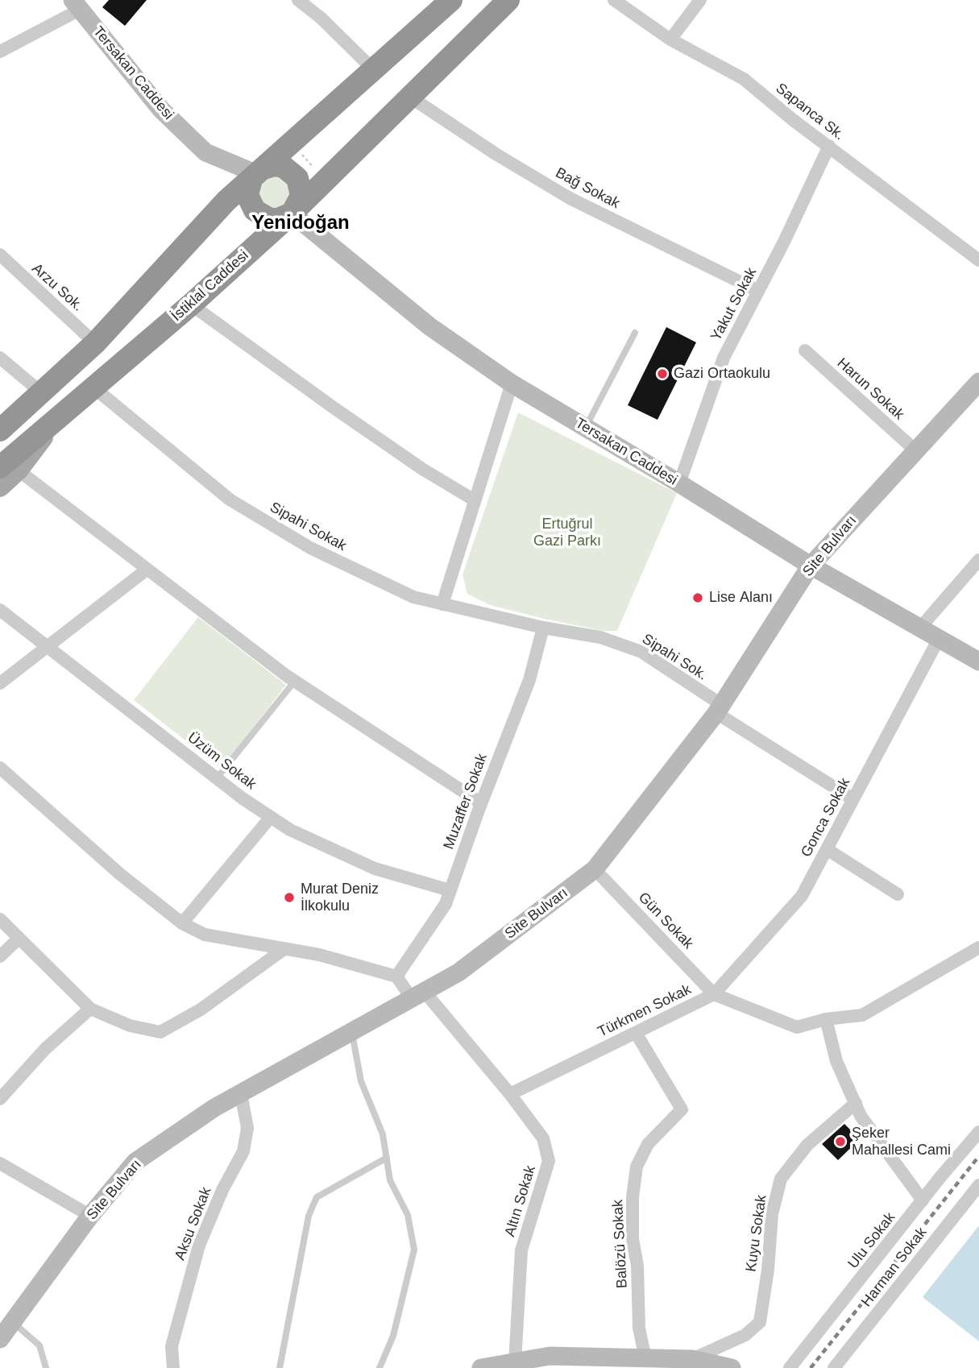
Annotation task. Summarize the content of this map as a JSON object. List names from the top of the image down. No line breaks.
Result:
{"streets":{"highway":["İstiklal Caddesi"],"street":["Tersakan Caddesi","Sapanca Sk.","Bağ Sokak","Arzu Sok.","Yakut Sokak","Harun Sokak","Sipahi Sokak","Site Bulvarı","Sipahi Sok.","Üzüm Sokak","Muzaffer Sokak","Gonca Sokak","Gün Sokak","Türkmen Sokak","Altın Sokak","Aksu Sokak","Kuyu Sokak","Ulu Sokak","Balözü Sokak","Harman Sokak"]},"crossings":[["Tersakan Caddesi","İstiklal Caddesi"],["Tersakan Caddesi","Yakut Sokak"],["Tersakan Caddesi","Site Bulvarı"],["Tersakan Caddesi","Gonca Sokak"],["Sapanca Sk.","Yakut Sokak"],["Bağ Sokak","İstiklal Caddesi"],["Bağ Sokak","Yakut Sokak"],["İstiklal Caddesi","Sipahi Sokak"],["Harun Sokak","Site Bulvarı"],["Sipahi Sokak","Sipahi Sok."],["Sipahi Sokak","Muzaffer Sokak"],["Site Bulvarı","Sipahi Sok."],["Site Bulvarı","Gün Sokak"],["Site Bulvarı","Aksu Sokak"],["Sipahi Sok.","Muzaffer Sokak"],["Sipahi Sok.","Gonca Sokak"],["Üzüm Sokak","Muzaffer Sokak"],["Gonca Sokak","Gün Sokak"],["Gonca Sokak","Türkmen Sokak"],["Gün Sokak","Türkmen Sokak"],["Türkmen Sokak","Altın Sokak"],["Türkmen Sokak","Balözü Sokak"]],"districts":["Yenidoğan"],"parks":["Ertuğrul Gazi Parkı"],"places":["Gazi Ortaokulu","Lise Alanı","Murat Deniz İlkokulu","Şeker Mahallesi Cami"]}
